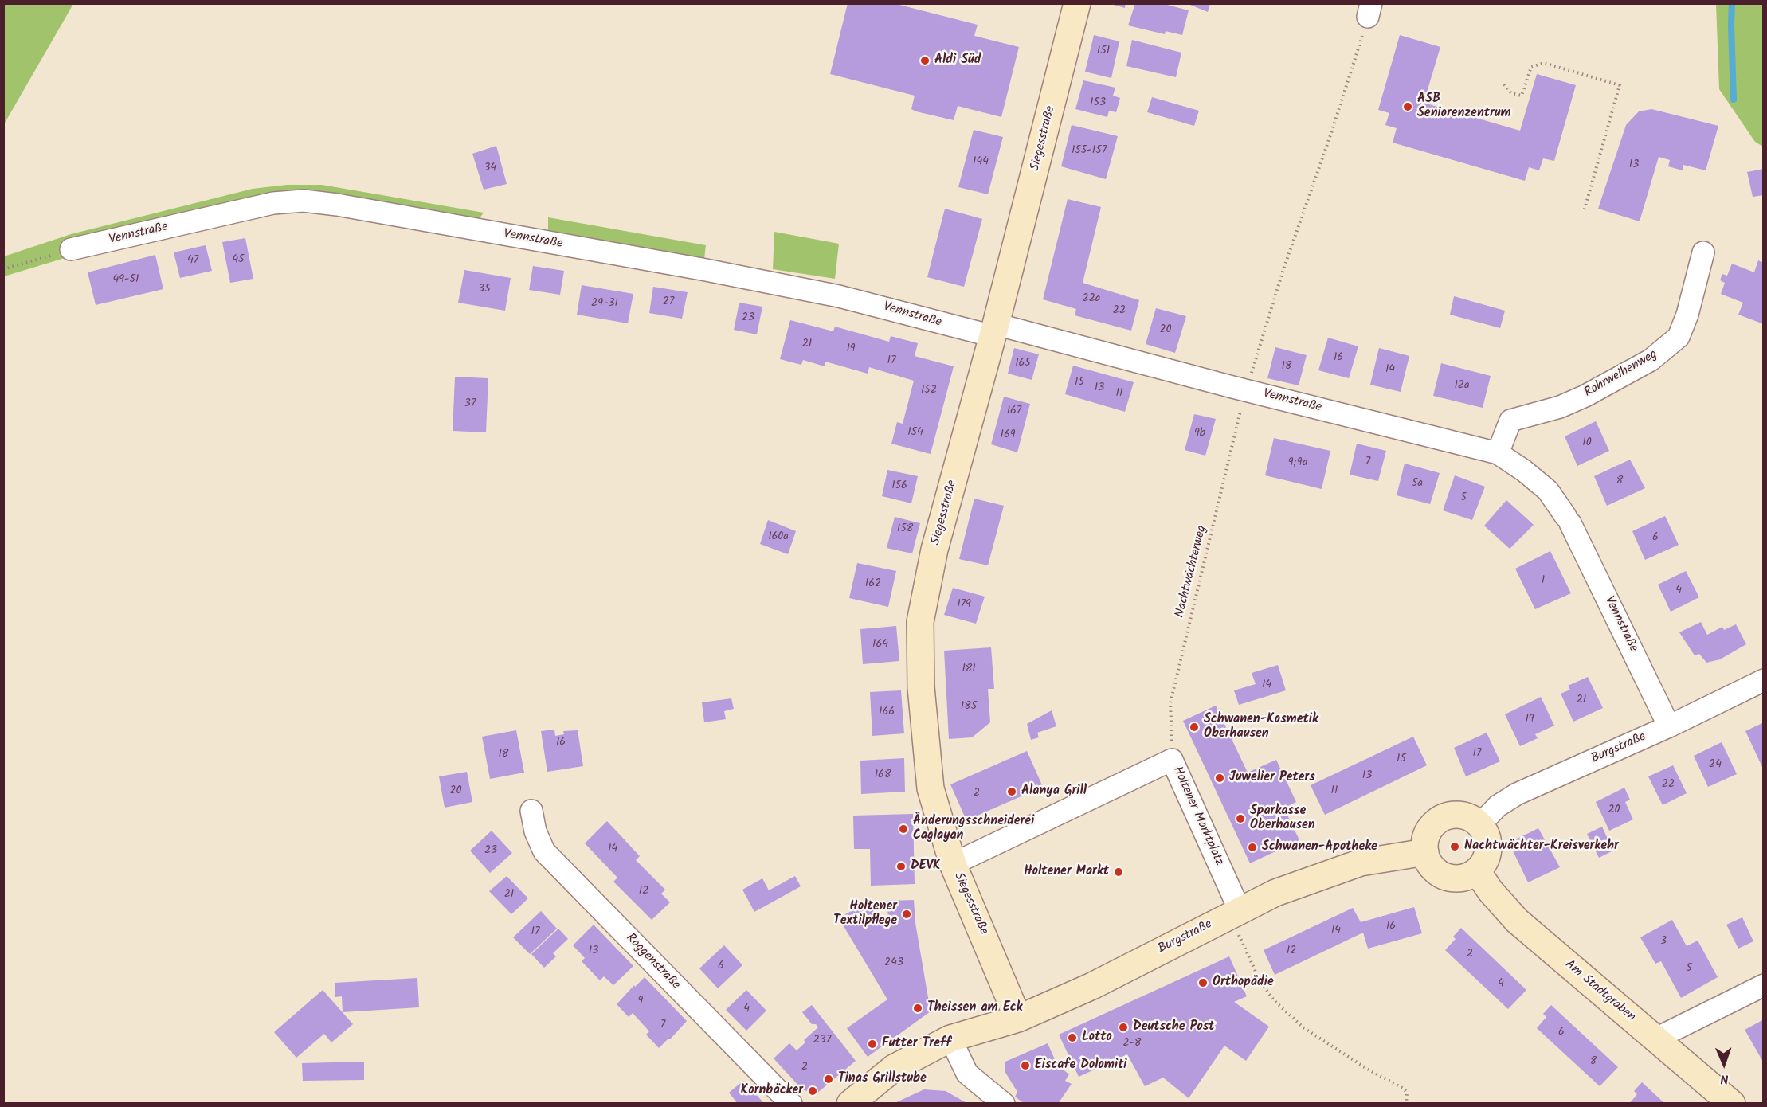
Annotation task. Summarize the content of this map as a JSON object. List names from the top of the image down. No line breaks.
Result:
{"streets":{"main road":["Siegesstraße","Burgstraße","Am Stadtgraben"],"street":["Vennstraße","Rohrweihenweg","Holtener Marktplatz","Roggenstraße"],"path":["Nachtwächterweg"]},"crossings":[["Siegesstraße","Vennstraße"],["Siegesstraße","Burgstraße"],["Siegesstraße","Holtener Marktplatz"],["Vennstraße","Rohrweihenweg"],["Vennstraße","Nachtwächterweg"],["Vennstraße","Burgstraße"],["Nachtwächterweg","Holtener Marktplatz"],["Burgstraße","Holtener Marktplatz"],["Burgstraße","Am Stadtgraben"]],"places":["Aldi Süd","ASB Seniorenzentrum","Schwanen-Kosmetik Oberhausen","Juwelier Peters","Alanya Grill","Sparkasse Oberhausen","Änderungsschneiderei Caglayan","Nachtwächter-Kreisverkehr","Schwanen-Apotheke","DEVK","Holtener Markt","Holtener Textilpflege","Orthopädie","Theissen am Eck","Deutsche Post","Lotto","Futter Treff","Eiscafe Dolomiti","Tinas Grillstube","Kornbäcker"],"house_numbers":["151","153","155-157","144","13","34","45","47","49-51","35","22a","27","29-31","22","23","20","21","19","16","17","165","18","14","15","12a","13","152","11","37","167","154","9b","169","10","7","9;9a","8","5a","156","5","158","160a","6","1","162","4","179","164","181","14","21","185","166","19","16","17","18","15","24","168","13","22","20","11","2","20","14","23","12","21","16","14","17","3","13","12","2","243","6","5","4","9","4","7","6","237","2-8","8","2"],"north":"bottom"}
